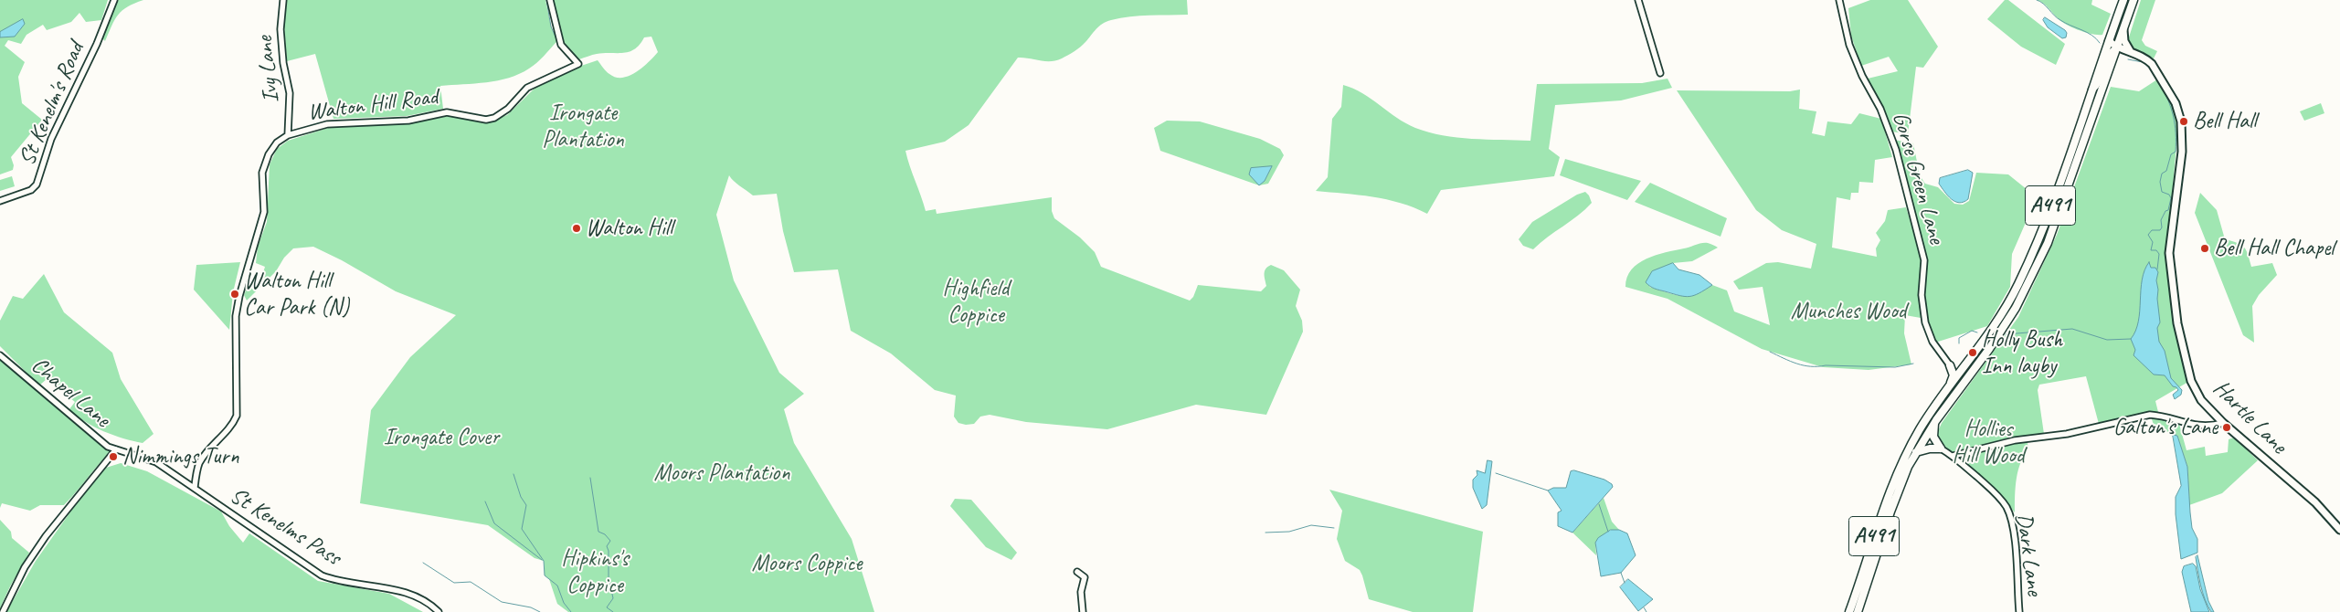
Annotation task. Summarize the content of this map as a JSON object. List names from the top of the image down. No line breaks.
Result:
{"streets":{"highway":["A491"],"main road":["Hartle Lane"],"street":["Ivy Lane","St Kenelm's Road","Walton Hill Road","Gorse Green Lane","Chapel Lane","St Kenelms Pass","Dark Lane"]},"crossings":[["Ivy Lane","Walton Hill Road"],["Walton Hill Road","Chapel Lane"],["Walton Hill Road","St Kenelms Pass"],["A491","Hartle Lane"],["Chapel Lane","St Kenelms Pass"]],"parks":["Irongate Plantation","Highfield Coppice","Munches Wood","Hollies Hill Wood","Irongate Cover","Moors Plantation","Hipkins's Coppice","Moors Coppice"],"places":["Bell Hall","Walton Hill","Bell Hall Chapel","Walton Hill Car Park (N)","Holly Bush Inn layby","Galton's Lane","Nimmings Turn"]}
